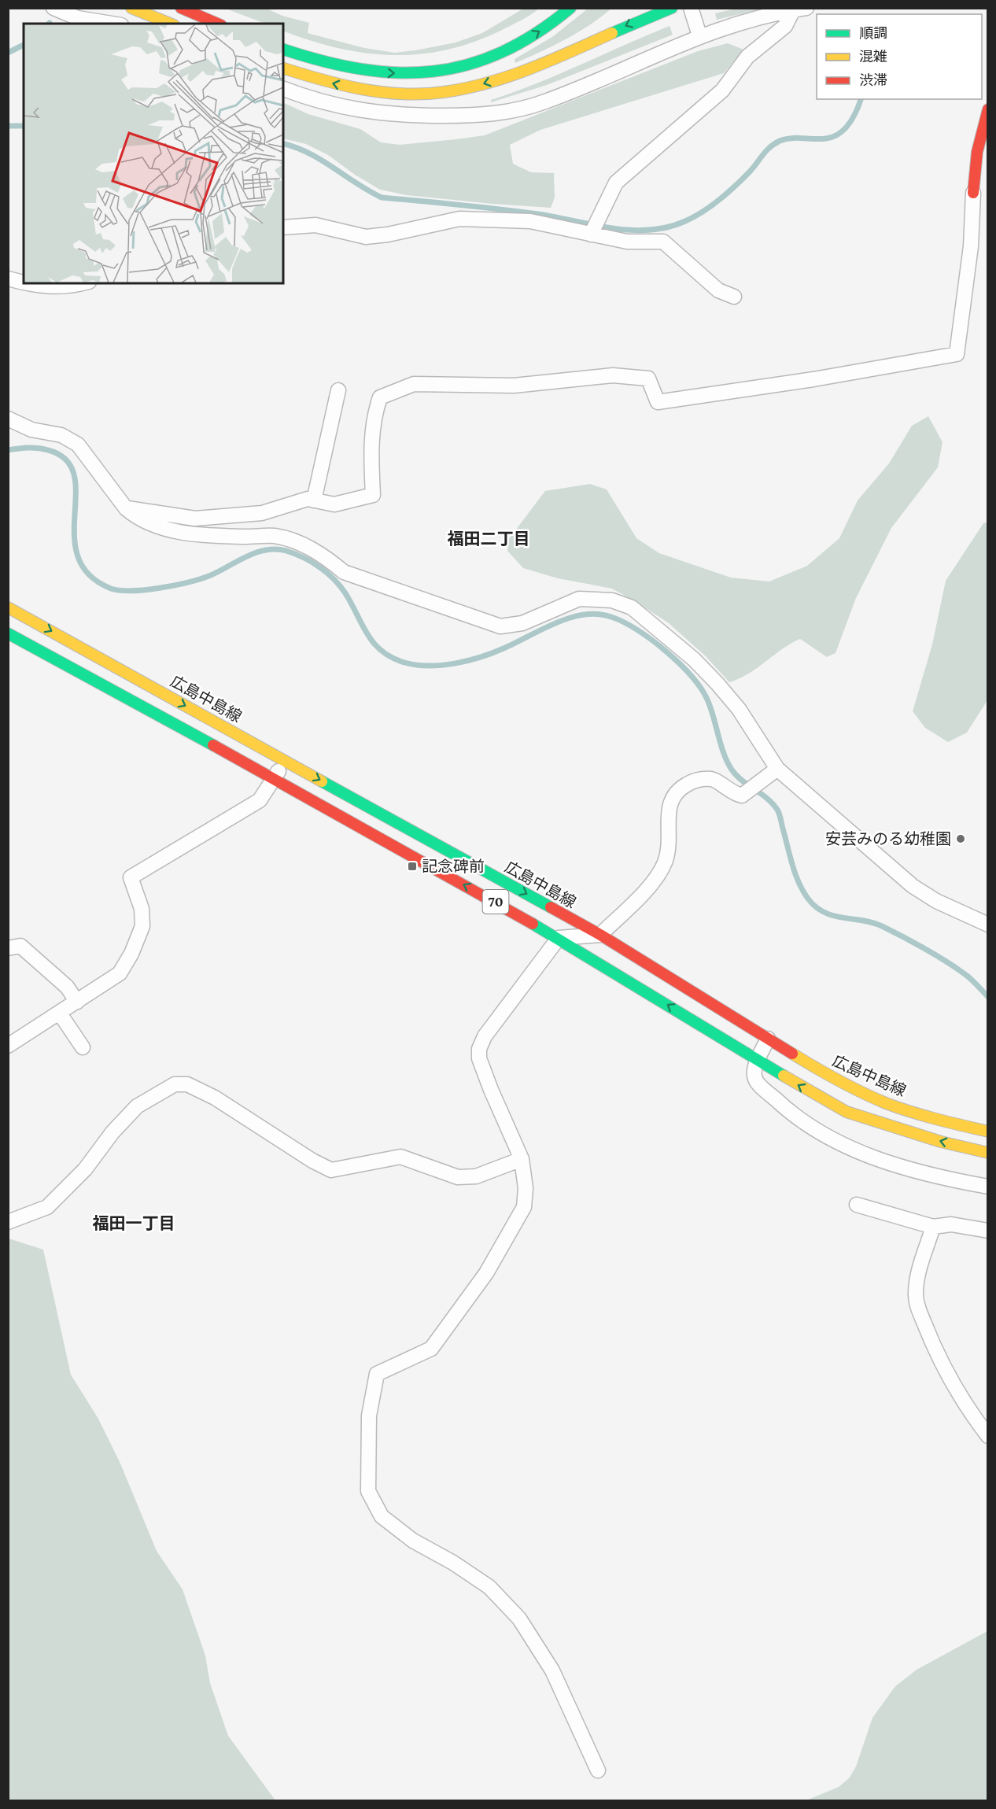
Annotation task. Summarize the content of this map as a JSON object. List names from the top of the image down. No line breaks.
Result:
{"streets":{"main road":["広島中島線","70"]},"districts":["福田二丁目","福田一丁目"],"places":{"other":["安芸みのる幼稚園"],"transit":["記念碑前"]},"legend":["順調","混雑","渋滞"]}
